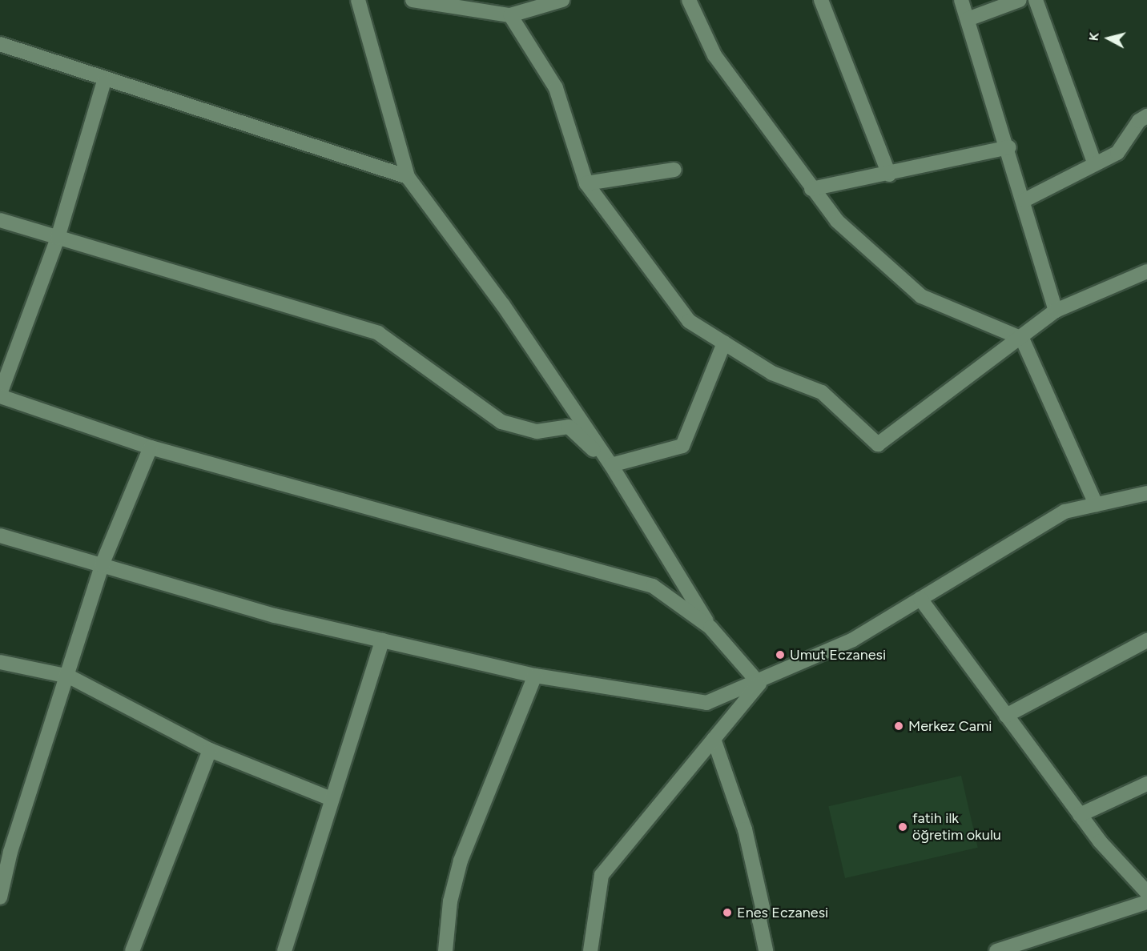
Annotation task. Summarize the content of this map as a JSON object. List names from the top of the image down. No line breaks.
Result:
{"places":["Umut Eczanesi","Merkez Cami","fatih ilk öğretim okulu","Enes Eczanesi"],"north":"left"}
